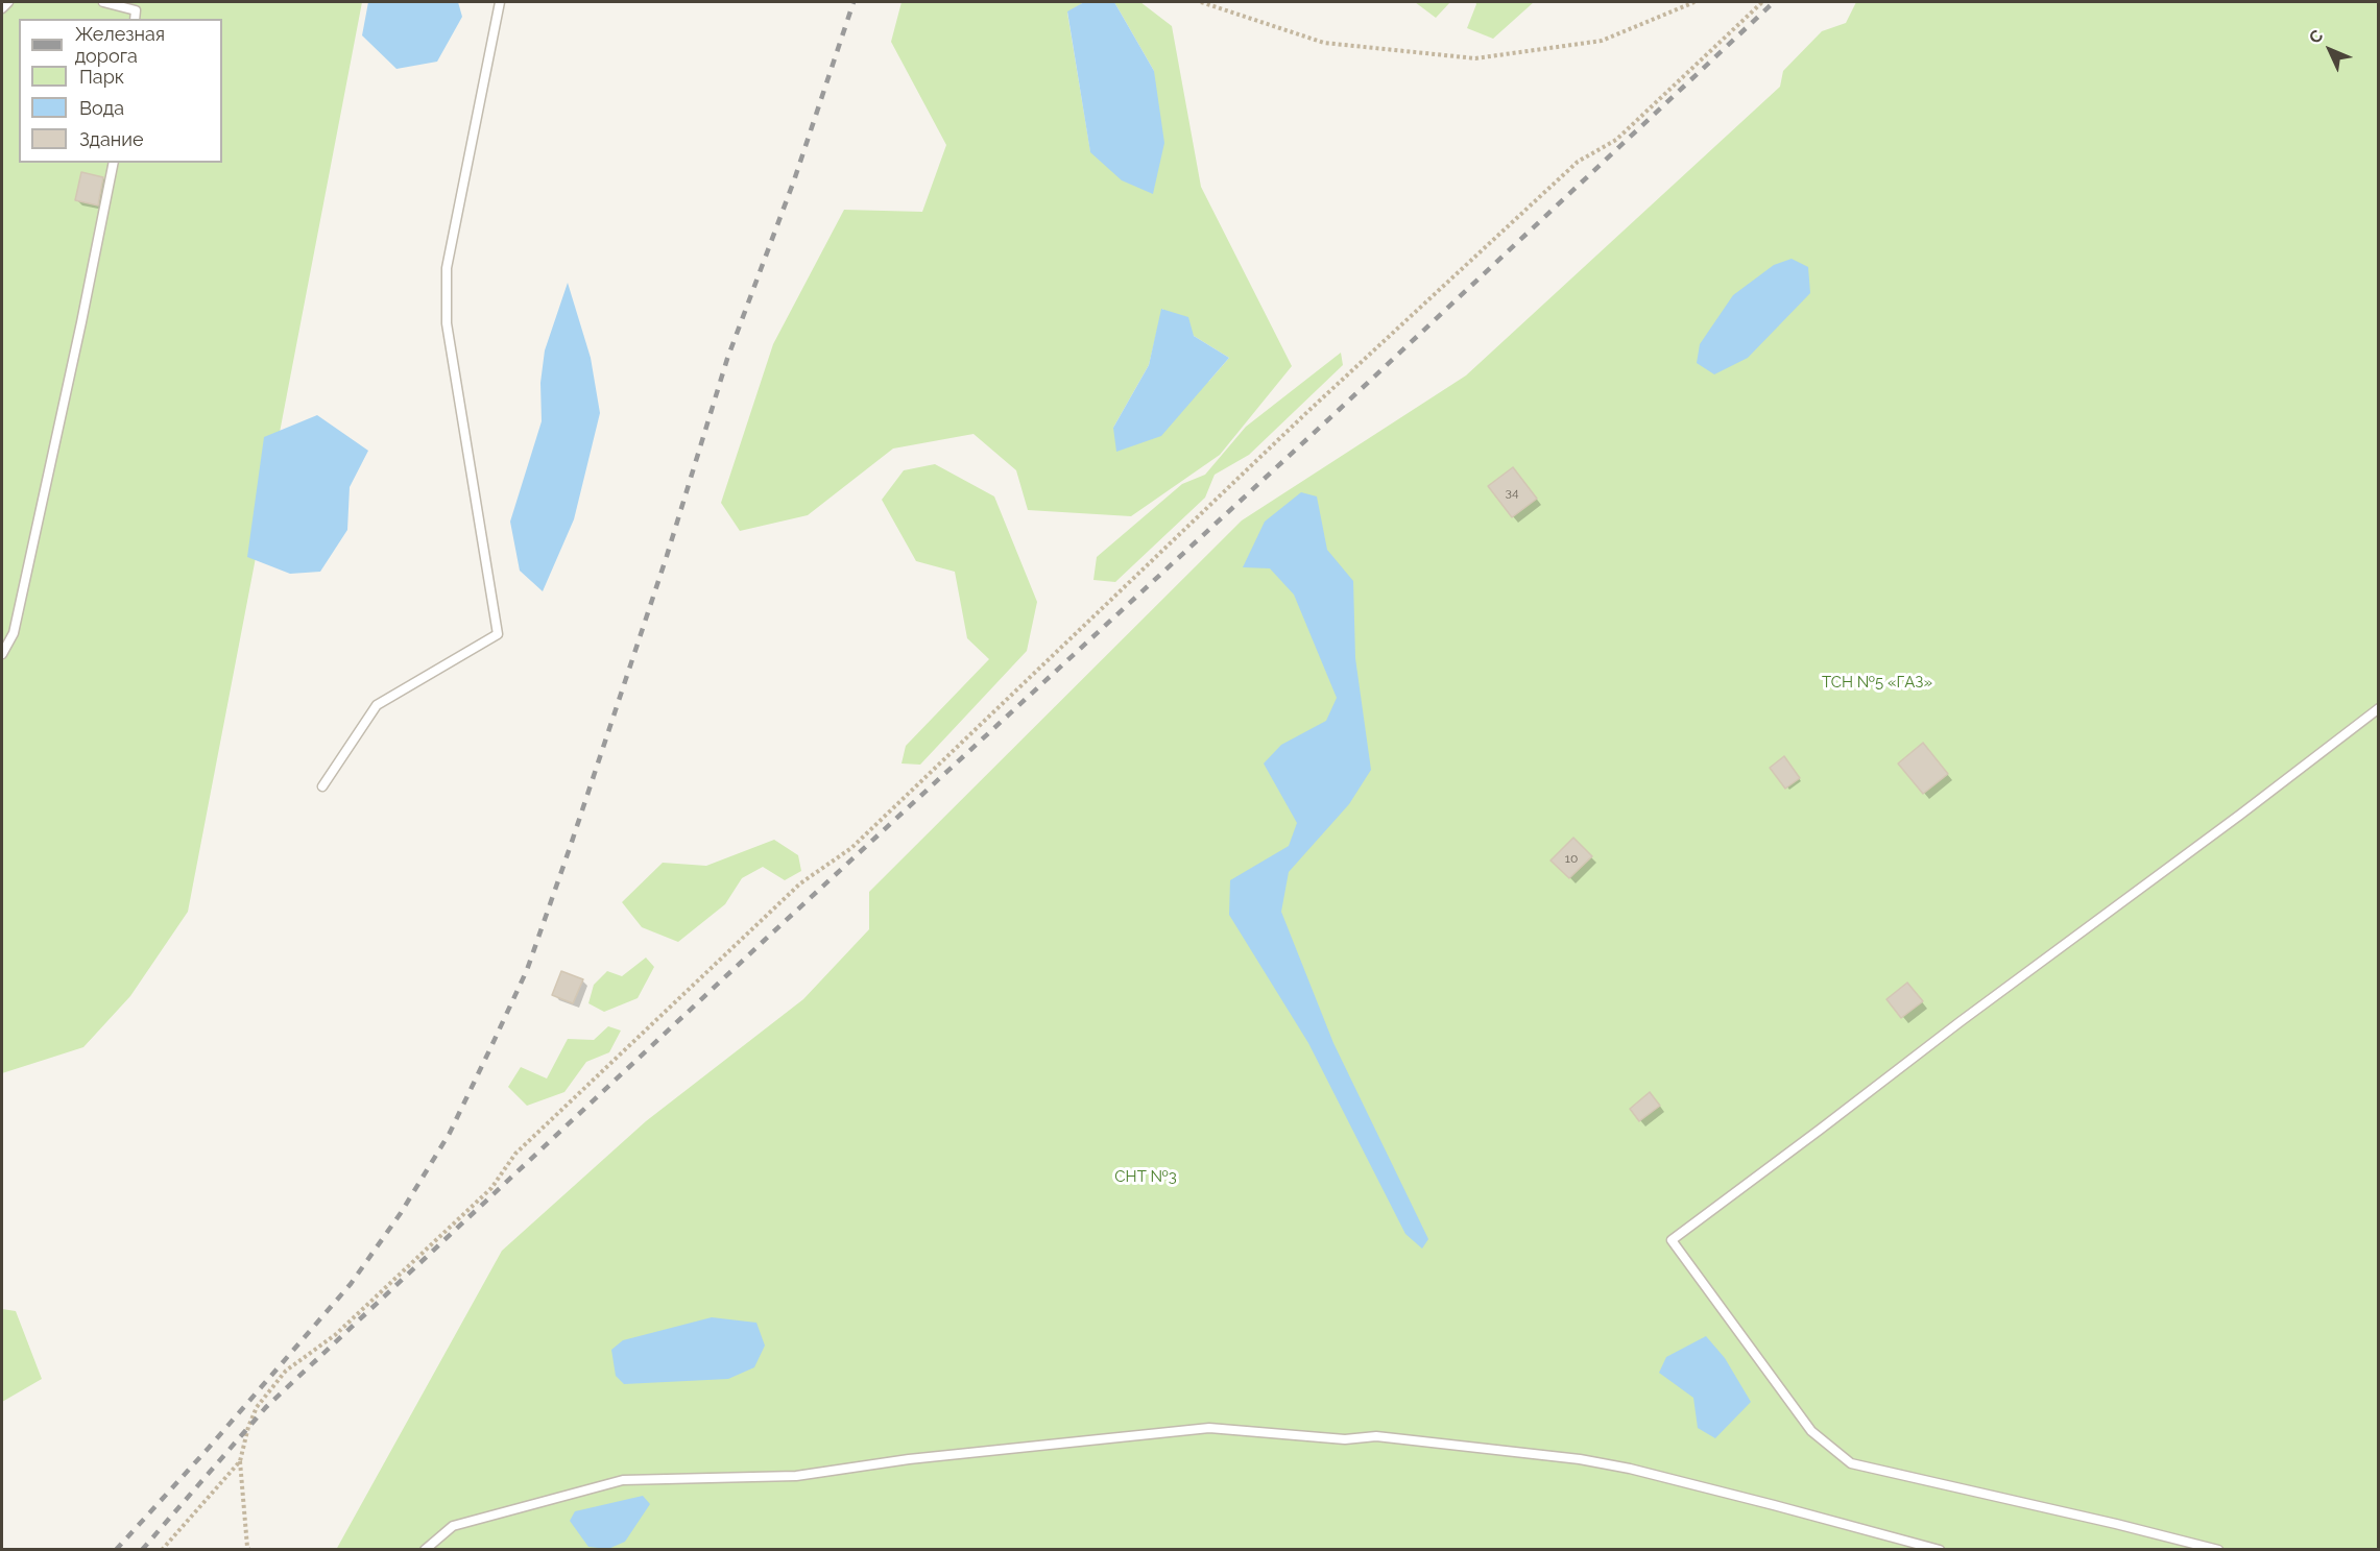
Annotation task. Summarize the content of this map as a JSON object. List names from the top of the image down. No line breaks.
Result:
{"parks":["ТСН №5 «ГАЗ»","СНТ №3"],"house_numbers":["34","10"],"legend":["Железная дорога","Парк","Вода","Здание"],"north":"top left"}
